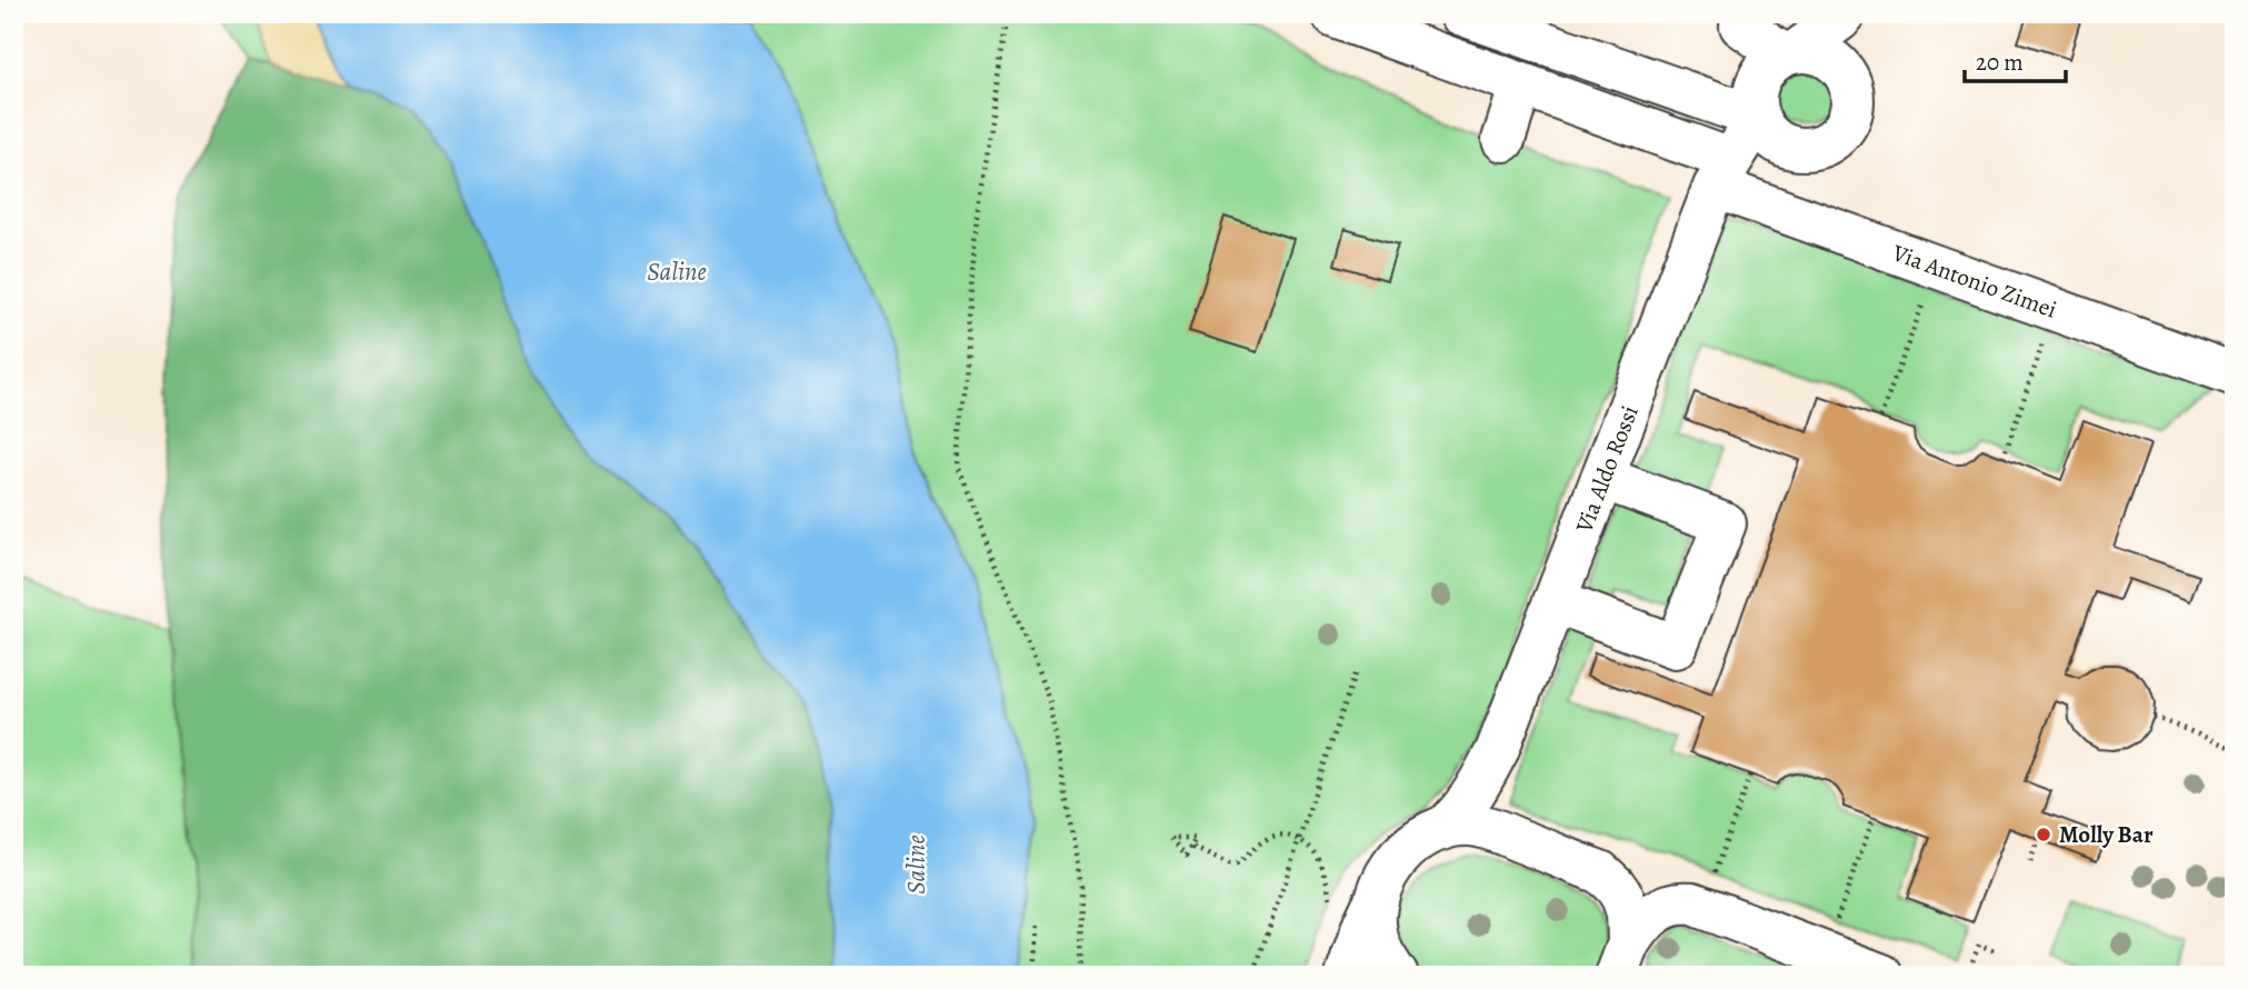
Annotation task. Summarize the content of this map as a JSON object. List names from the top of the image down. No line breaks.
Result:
{"streets":{"street":["Via Antonio Zimei","Via Aldo Rossi"]},"crossings":[["Via Antonio Zimei","Via Aldo Rossi"]],"water":["Saline"],"places":["Molly Bar"],"scale_bar":"20 m"}
